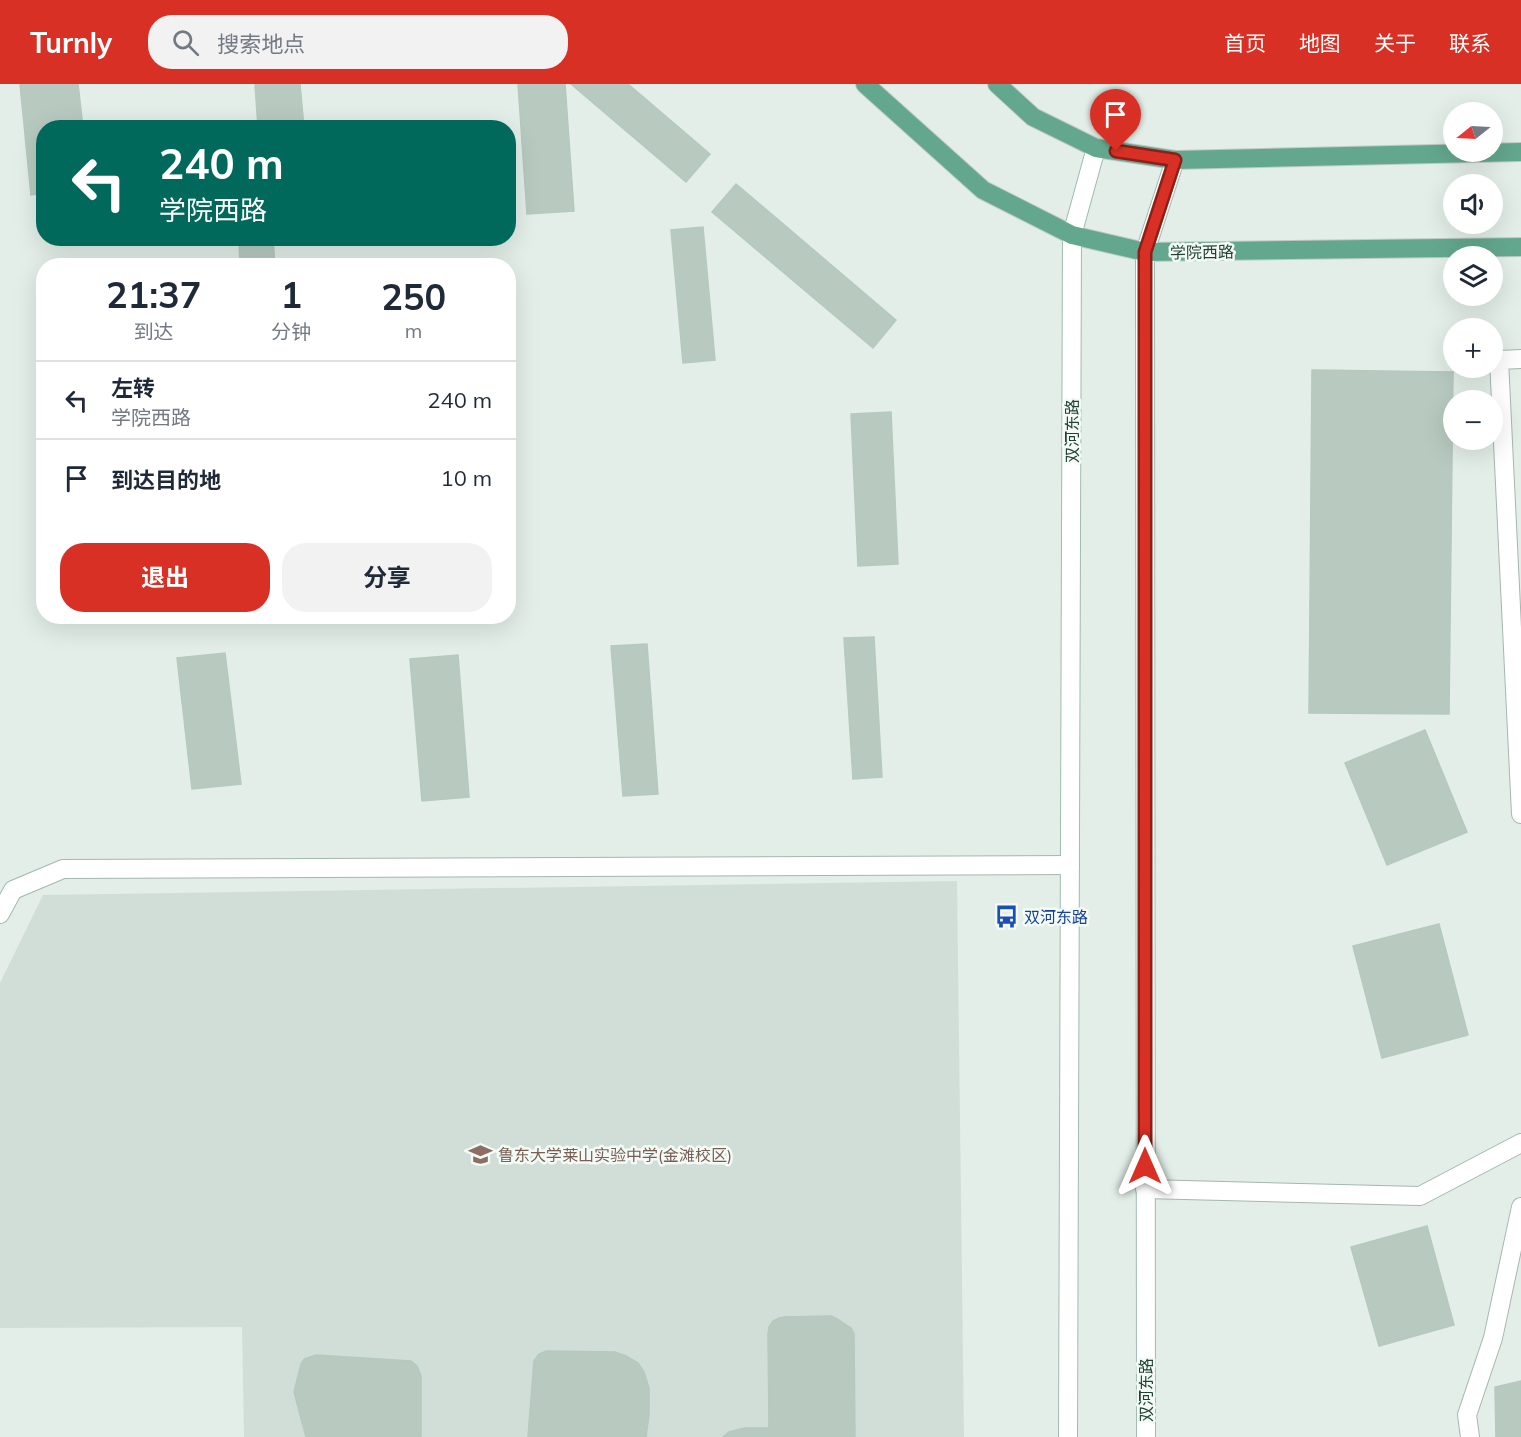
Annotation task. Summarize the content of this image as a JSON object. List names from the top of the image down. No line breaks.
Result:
{"streets":{"main road":["学院西路"],"street":["双河东路"]},"crossings":[["学院西路","双河东路"]],"places":{"bus stop":["双河东路"],"school or university":["鲁东大学莱山实验中学(金滩校区)"]},"north":"left","page":{"header":"Turnly","search":"搜索地点","nav":["首页","地图","关于","联系"],"map_buttons":["+","−"],"turn":["240 m","学院西路"],"eta":["21:37","到达","1","分钟","250","m"],"list":[{"name":"左转","note":"学院西路","value":"240 m"},{"name":"到达目的地","value":"10 m"}],"buttons":["退出","分享"]}}
